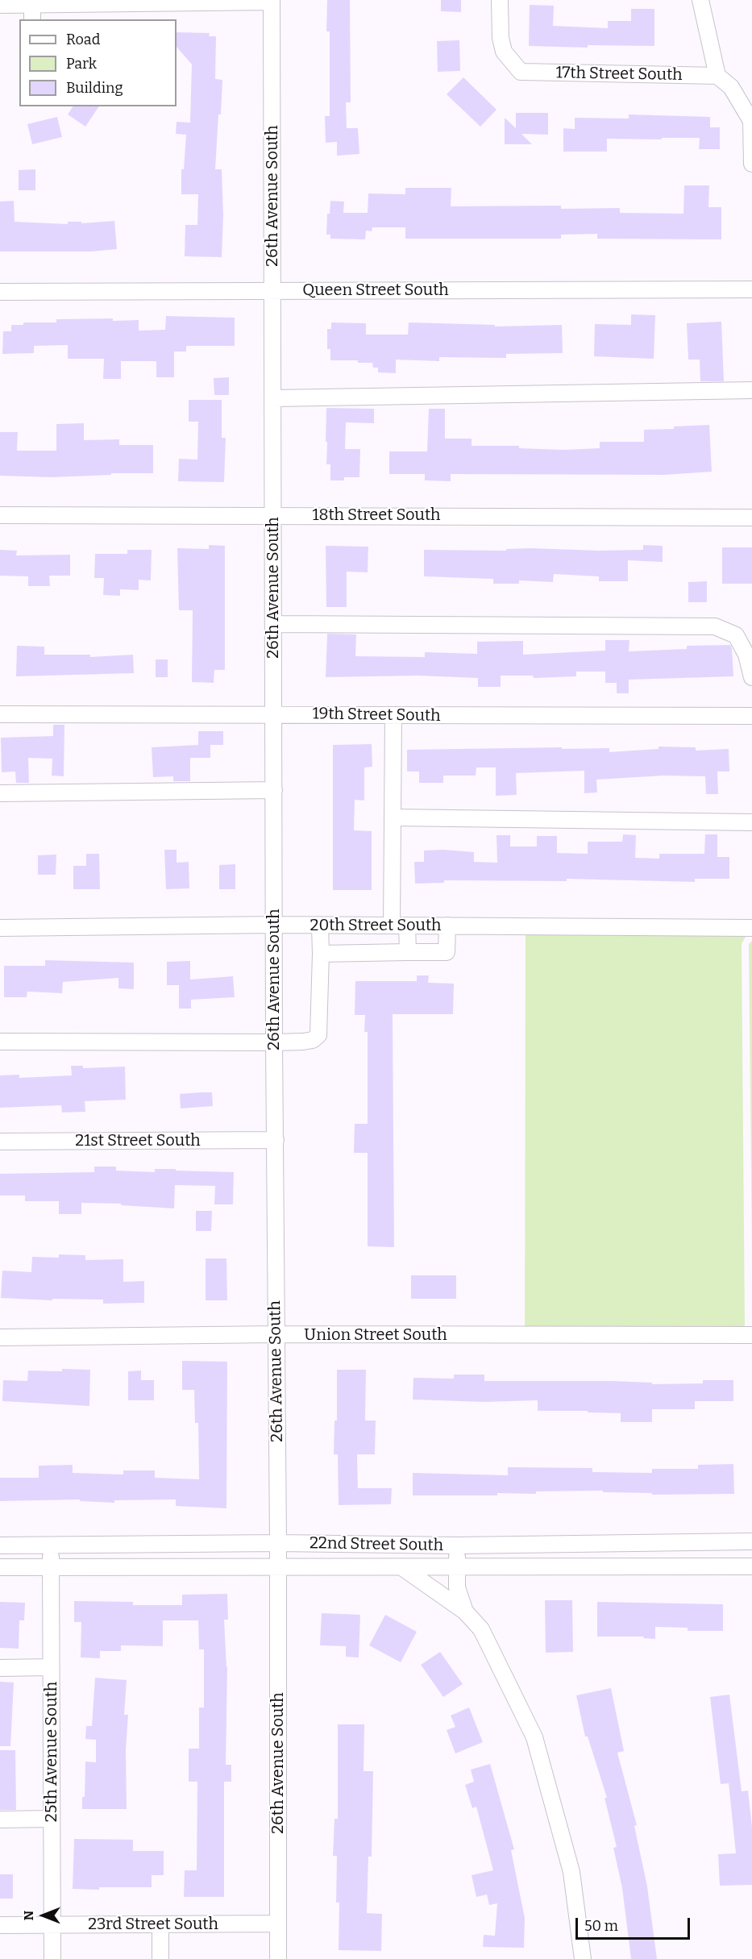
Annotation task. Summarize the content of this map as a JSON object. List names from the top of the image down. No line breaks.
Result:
{"streets":{"street":["17th Street South","26th Avenue South","Queen Street South","18th Street South","19th Street South","20th Street South","21st Street South","Union Street South","22nd Street South","25th Avenue South","23rd Street South"]},"crossings":[["26th Avenue South","Queen Street South"],["26th Avenue South","18th Street South"],["26th Avenue South","19th Street South"],["26th Avenue South","20th Street South"],["26th Avenue South","21st Street South"],["26th Avenue South","Union Street South"],["26th Avenue South","22nd Street South"],["26th Avenue South","23rd Street South"],["22nd Street South","25th Avenue South"],["25th Avenue South","23rd Street South"]],"legend":["Road","Park","Building"],"scale_bar":"50 m","north":"left"}
